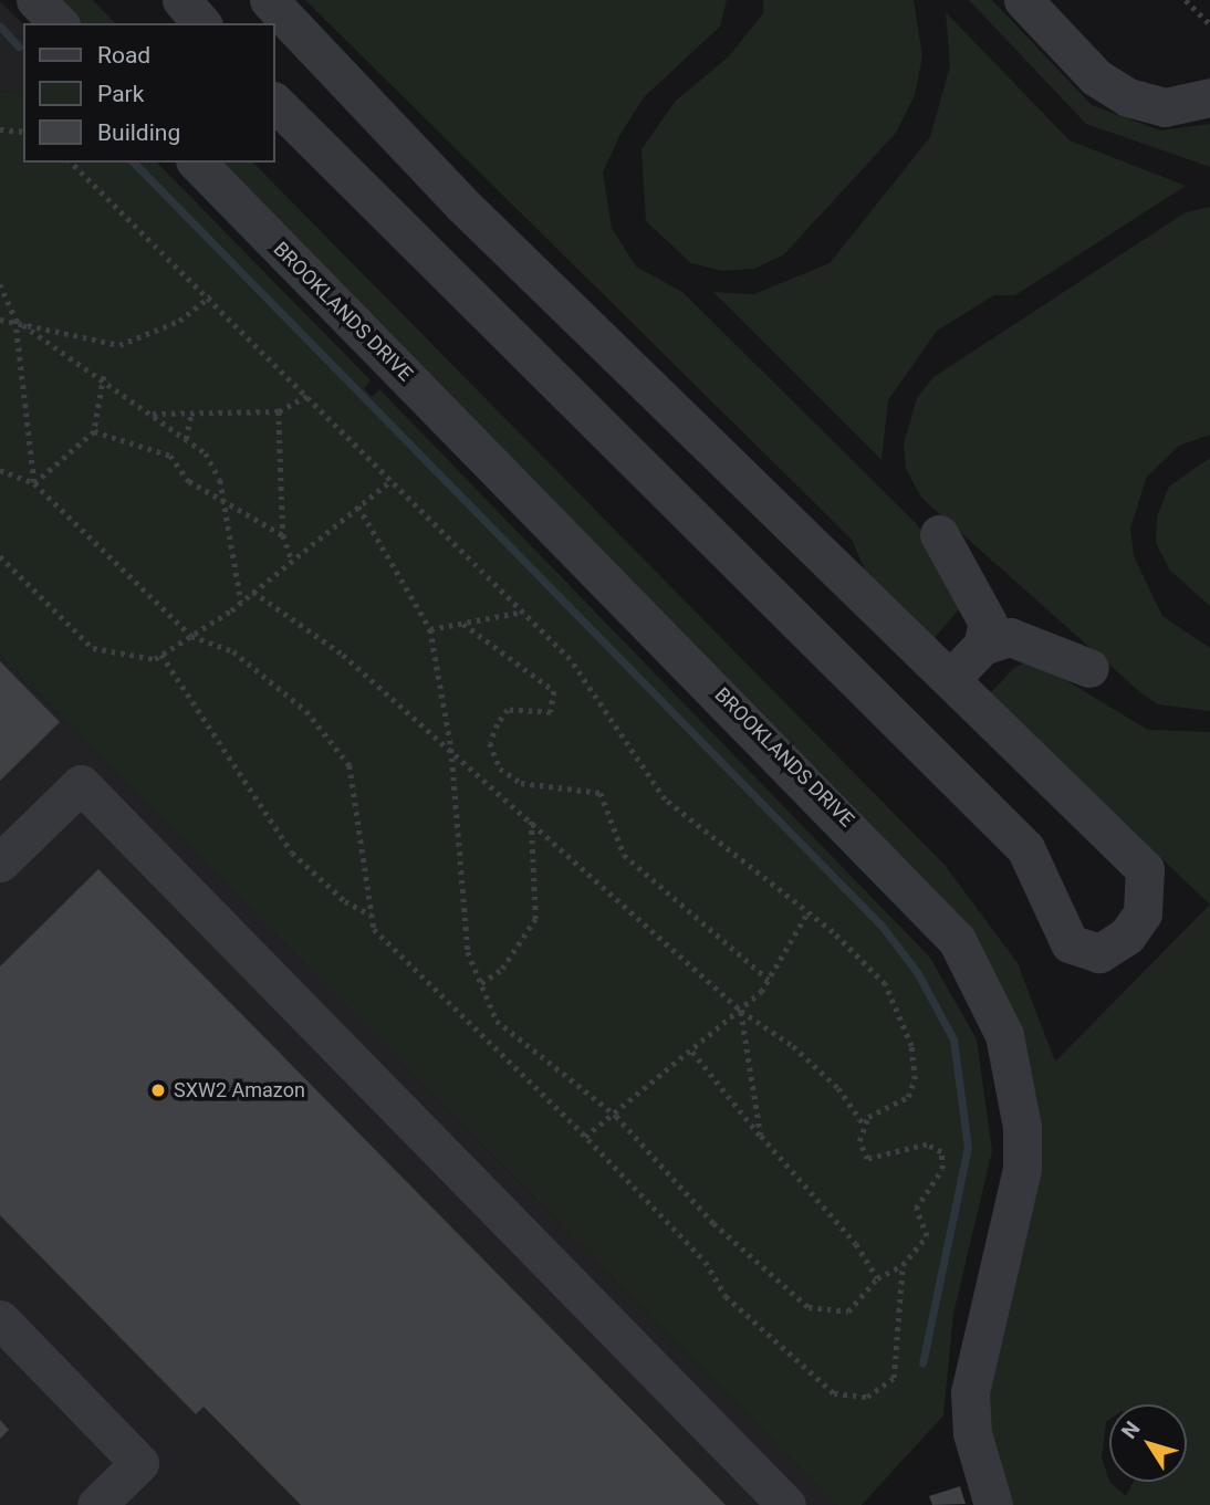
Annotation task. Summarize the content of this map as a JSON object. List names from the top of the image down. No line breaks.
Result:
{"streets":{"street":["BROOKLANDS DRIVE"]},"places":["SXW2 Amazon"],"legend":["Road","Park","Building"],"north":"top left"}
